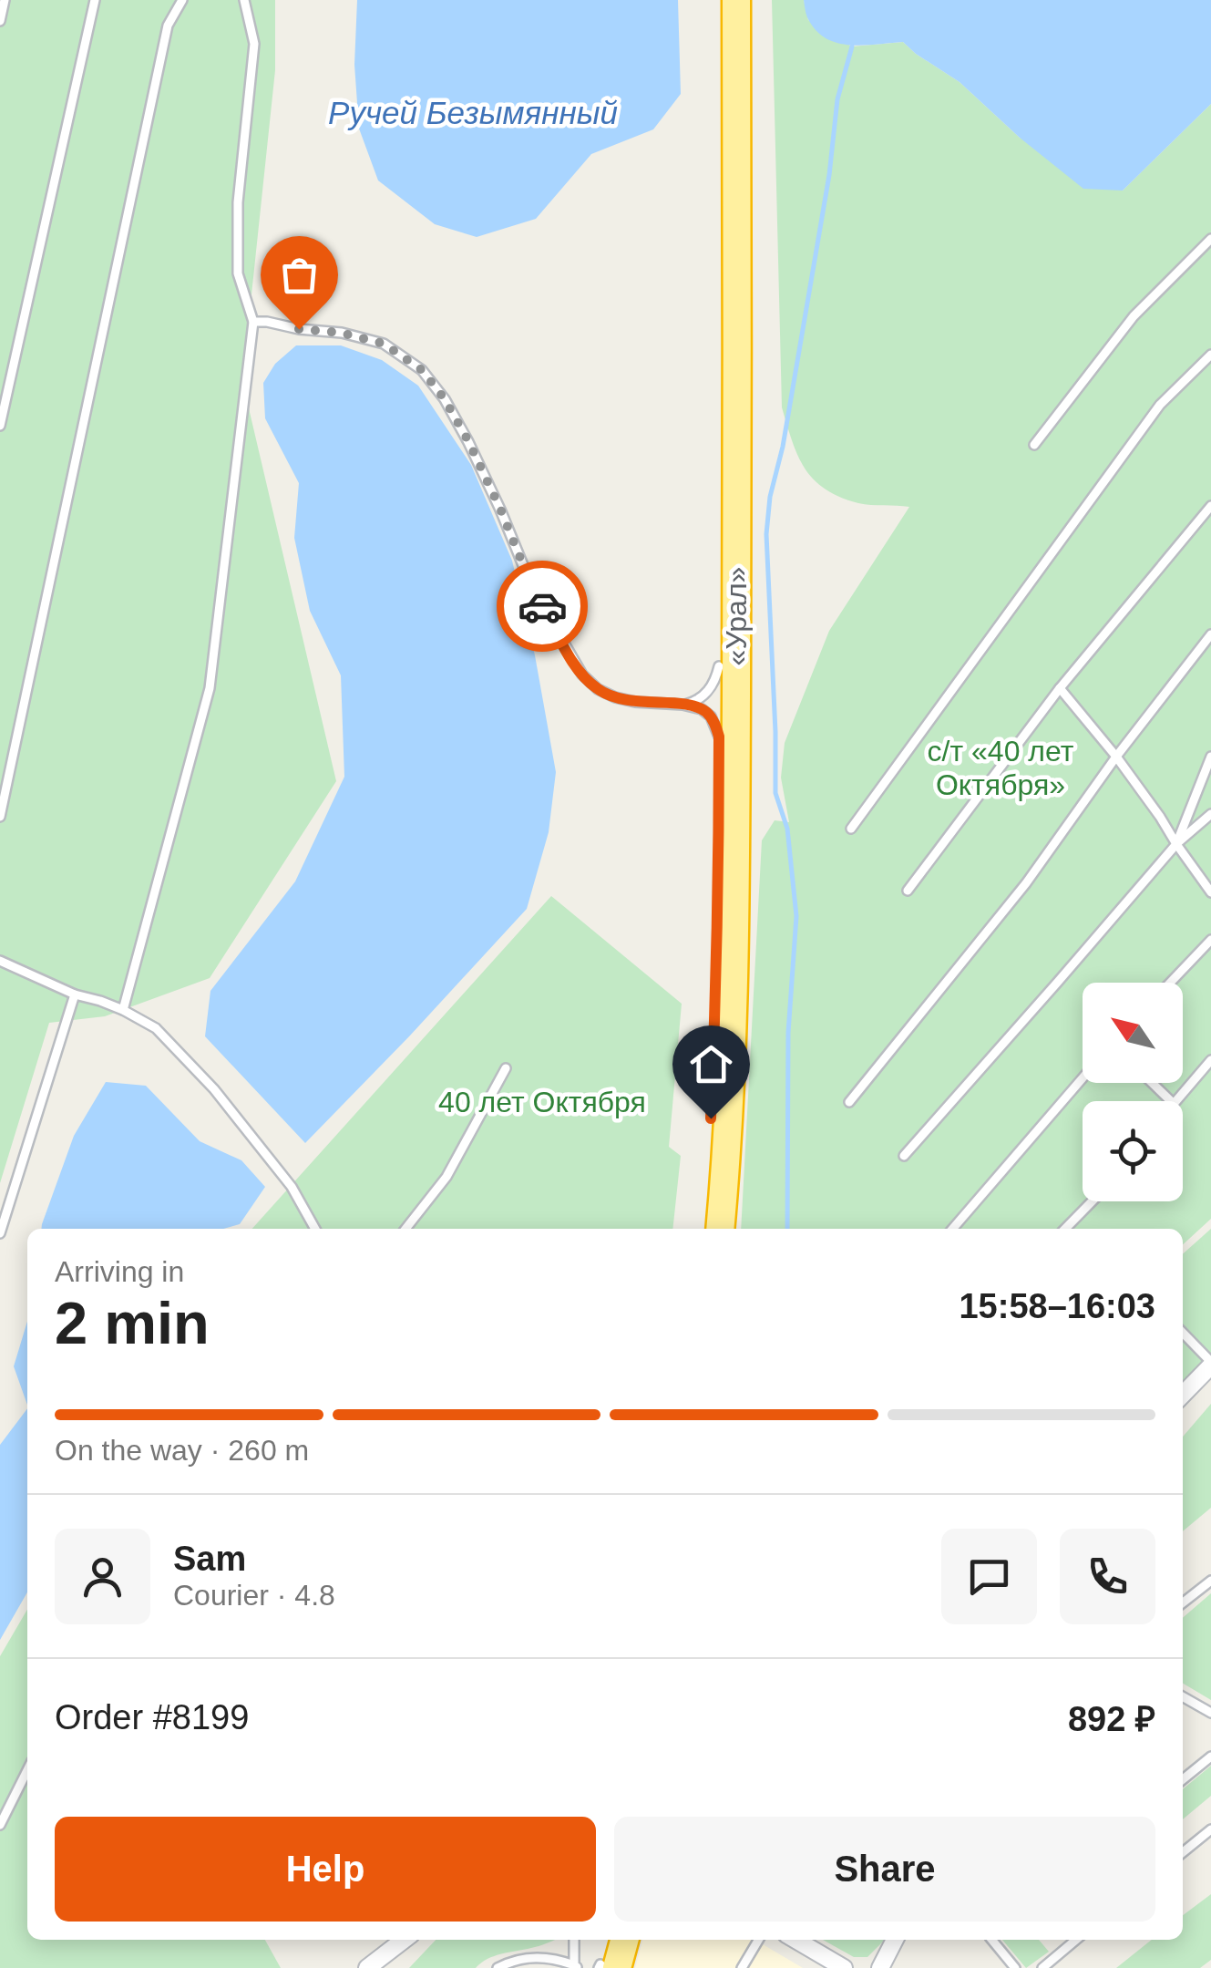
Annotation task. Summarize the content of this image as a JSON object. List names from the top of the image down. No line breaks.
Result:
{"streets":{"highway":["«Урал»"]},"water":["Ручей Безымянный"],"parks":["с/т «40 лет Октября»","40 лет Октября"],"north":"top left","page":{"heading":["2 min","Arriving in","15:58–16:03"],"panel":["Sam","Courier · 4.8","Order #8199","892 ₽"],"bar":"On the way · 260 m","buttons":["Help","Share"]}}
